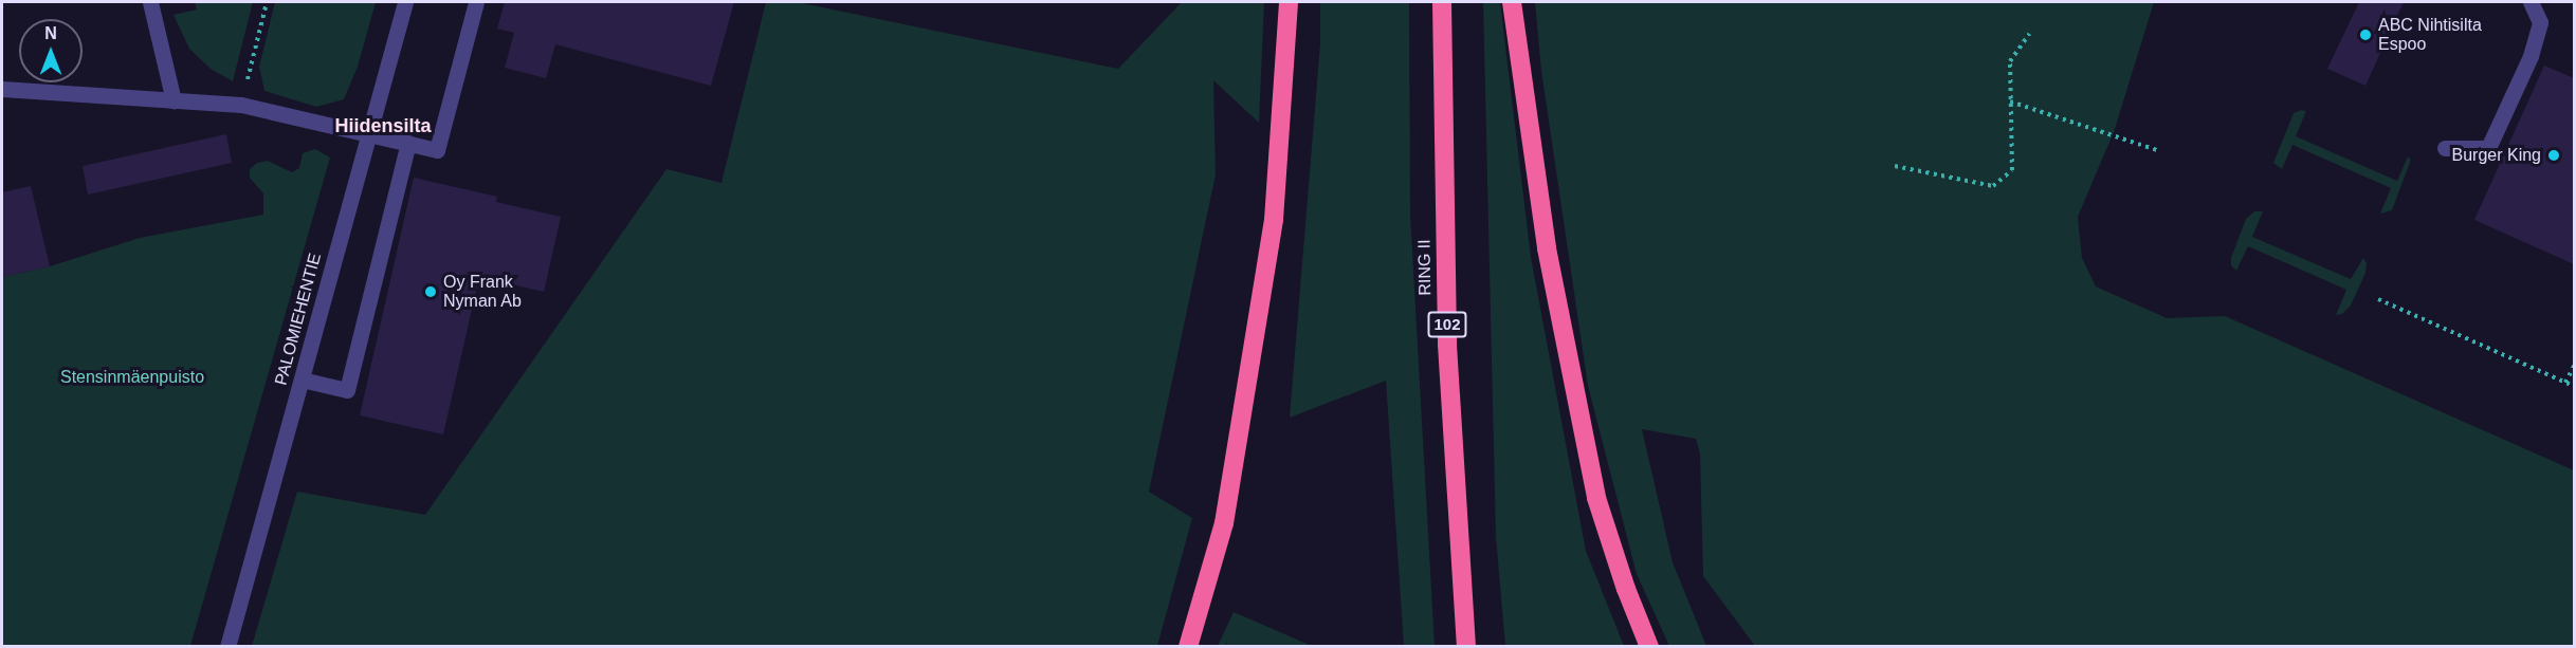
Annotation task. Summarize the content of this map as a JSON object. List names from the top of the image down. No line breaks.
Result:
{"streets":{"highway":["RING II","102"],"street":["PALOMIEHENTIE"]},"districts":["Hiidensilta"],"parks":["Stensinmäenpuisto"],"places":["ABC Nihtisilta Espoo","Burger King","Oy Frank Nyman Ab"],"north":"top"}
